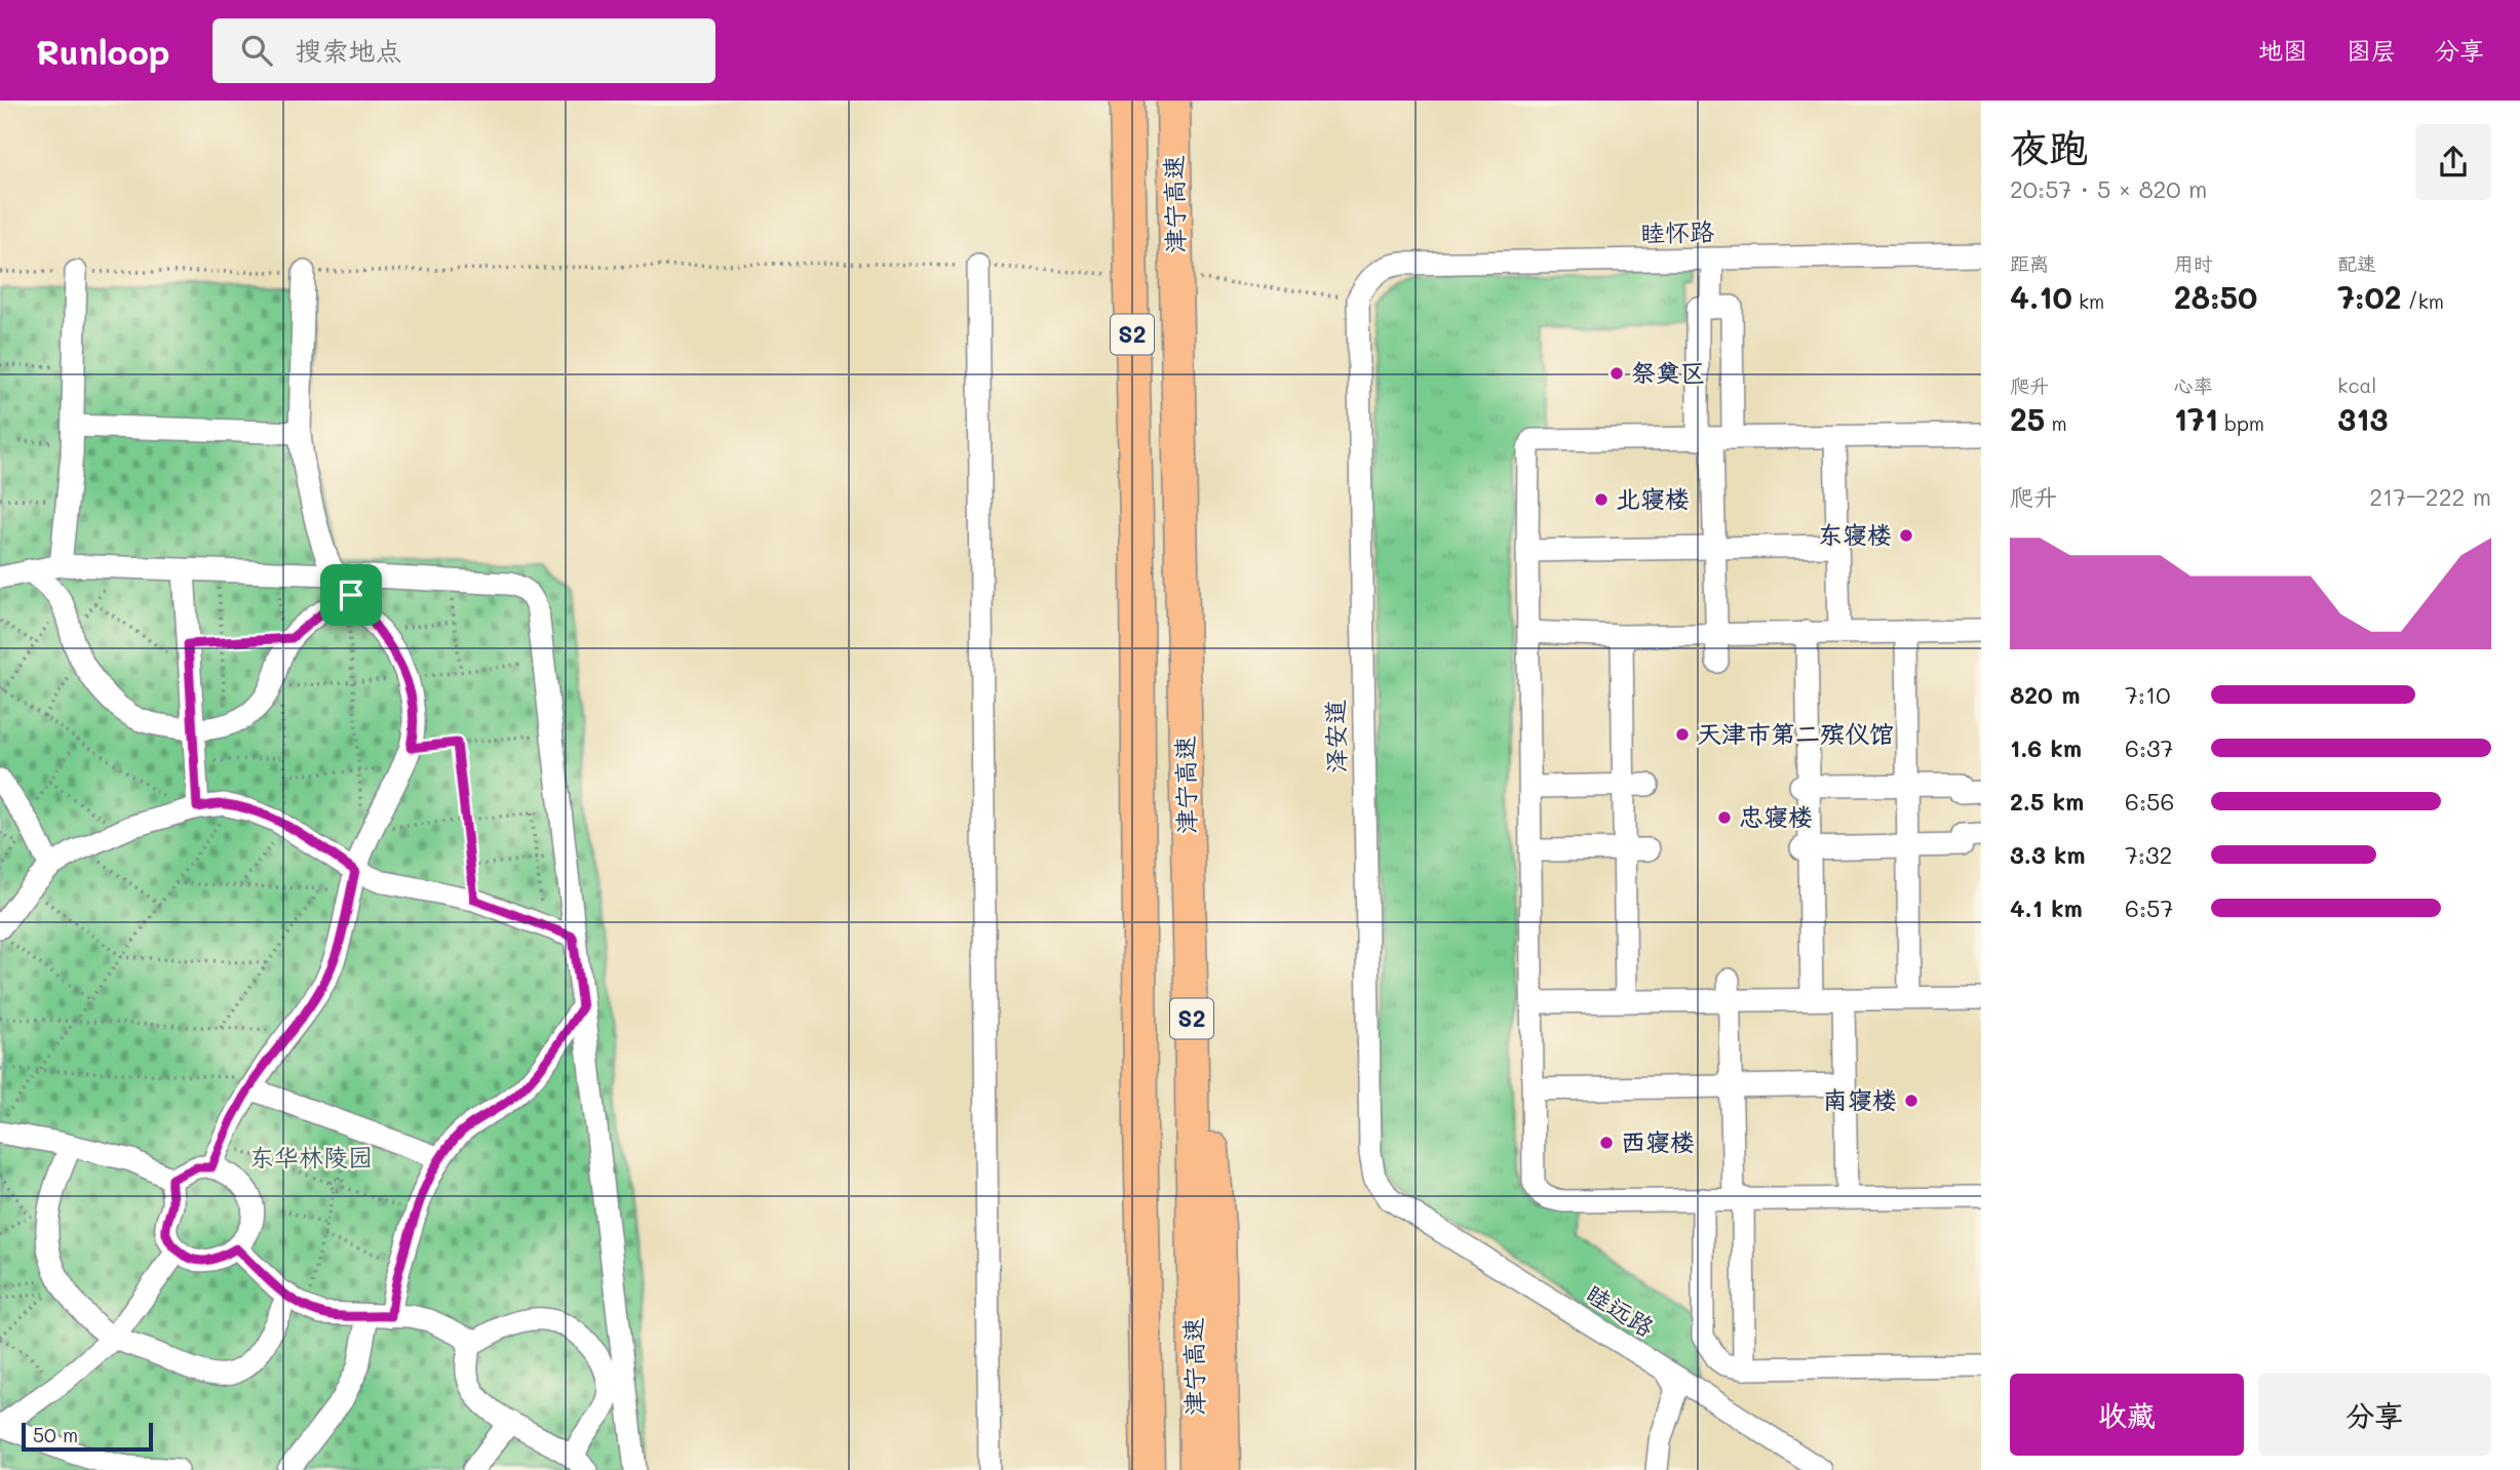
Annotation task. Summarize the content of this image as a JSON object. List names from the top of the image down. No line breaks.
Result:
{"streets":{"highway":["津宁高速","S2"],"street":["睦怀路","泽安道","睦远路"]},"crossings":[["睦怀路","泽安道"],["泽安道","睦远路"]],"parks":["东华林陵园"],"places":["祭奠区","北寝楼","东寝楼","天津市第二殡仪馆","忠寝楼","南寝楼","西寝楼"],"scale_bar":"50 m","page":{"header":"Runloop","search":"搜索地点","nav":["地图","图层","分享"],"heading":["夜跑","20:57 · 5 × 820 m"],"stats":[["距离","4.10 km"],["用时","28:50"],["配速","7:02 /km"],["爬升","25 m"],["心率","171 bpm"],["kcal","313"]],"chart":["爬升","217–222 m"],"list":[{"name":"820 m","note":"7:10"},{"name":"1.6 km","note":"6:37"},{"name":"2.5 km","note":"6:56"},{"name":"3.3 km","note":"7:32"},{"name":"4.1 km","note":"6:57"}],"buttons":["收藏","分享"],"scale":"50 m"}}
